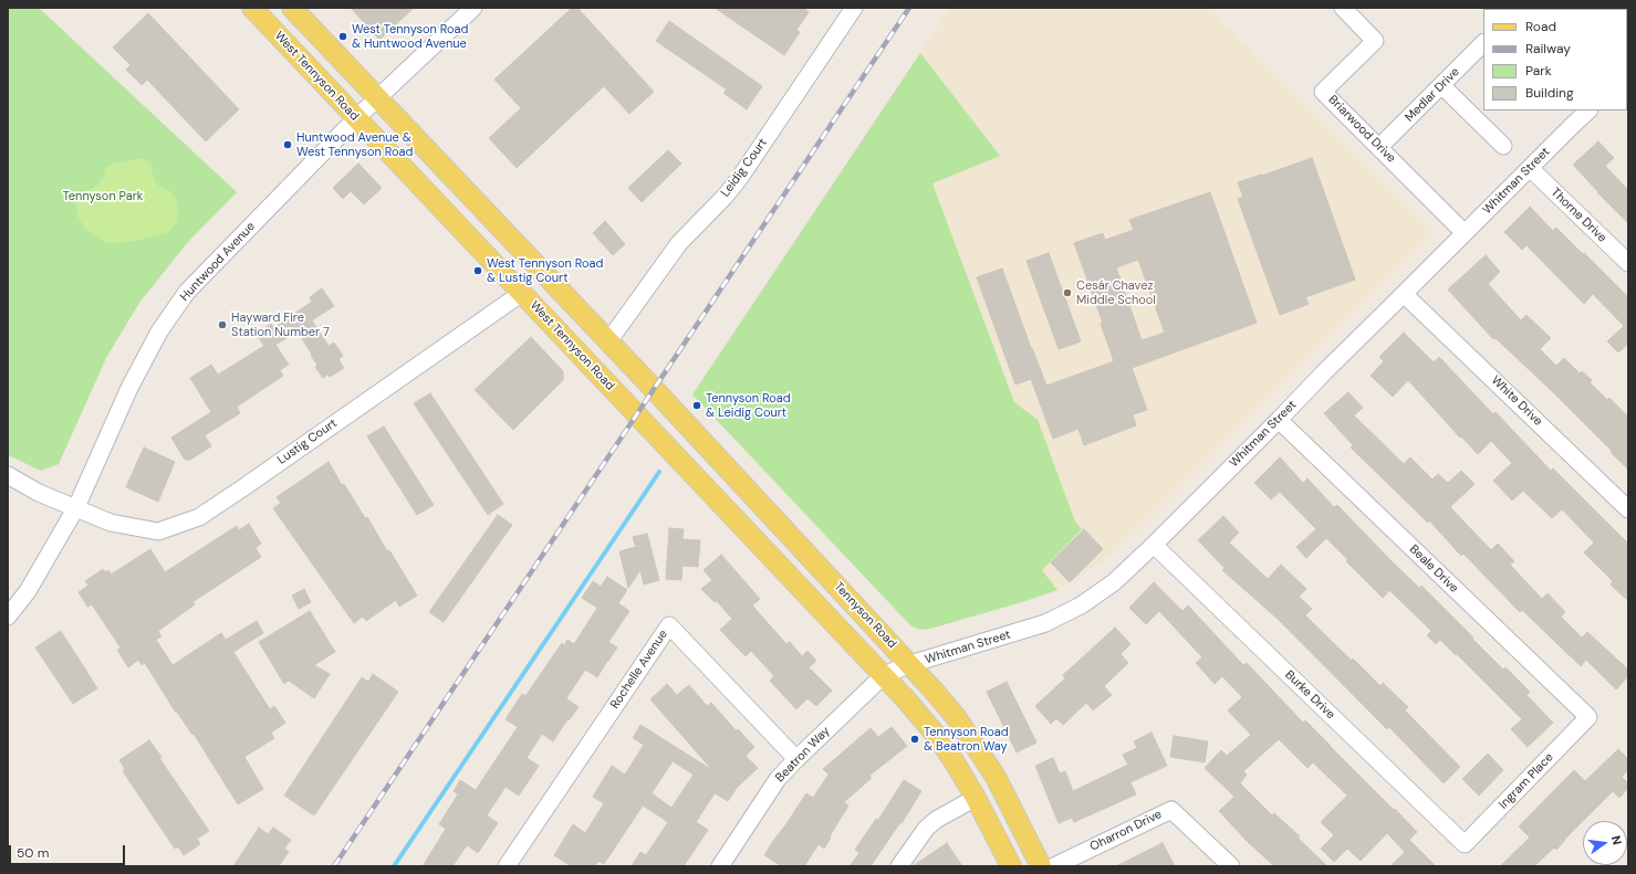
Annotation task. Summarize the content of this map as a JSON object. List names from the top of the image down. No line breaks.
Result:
{"streets":{"main road":["West Tennyson Road","Tennyson Road"],"street":["Medlar Drive","Briarwood Drive","Leidig Court","Whitman Street","Thorne Drive","Huntwood Avenue","White Drive","Lustig Court","Beale Drive","Rochelle Avenue","Burke Drive","Beatron Way","Ingram Place","Oharron Drive"]},"crossings":[["West Tennyson Road","Whitman Street"],["West Tennyson Road","Huntwood Avenue"],["West Tennyson Road","Lustig Court"],["West Tennyson Road","Beatron Way"],["Medlar Drive","Briarwood Drive"],["Briarwood Drive","Whitman Street"],["Leidig Court","Tennyson Road"],["Whitman Street","Thorne Drive"],["Whitman Street","White Drive"],["Whitman Street","Beale Drive"],["Whitman Street","Tennyson Road"],["Whitman Street","Burke Drive"],["Whitman Street","Beatron Way"],["Huntwood Avenue","Lustig Court"],["Beale Drive","Ingram Place"],["Rochelle Avenue","Beatron Way"],["Burke Drive","Ingram Place"]],"parks":["Tennyson Park"],"places":["West Tennyson Road & Huntwood Avenue","Huntwood Avenue & West Tennyson Road","West Tennyson Road & Lustig Court","Cesár Chavez Middle School","Hayward Fire Station Number 7","Tennyson Road & Leidig Court","Tennyson Road & Beatron Way"],"legend":["Road","Railway","Park","Building"],"scale_bar":"50 m","north":"right"}
